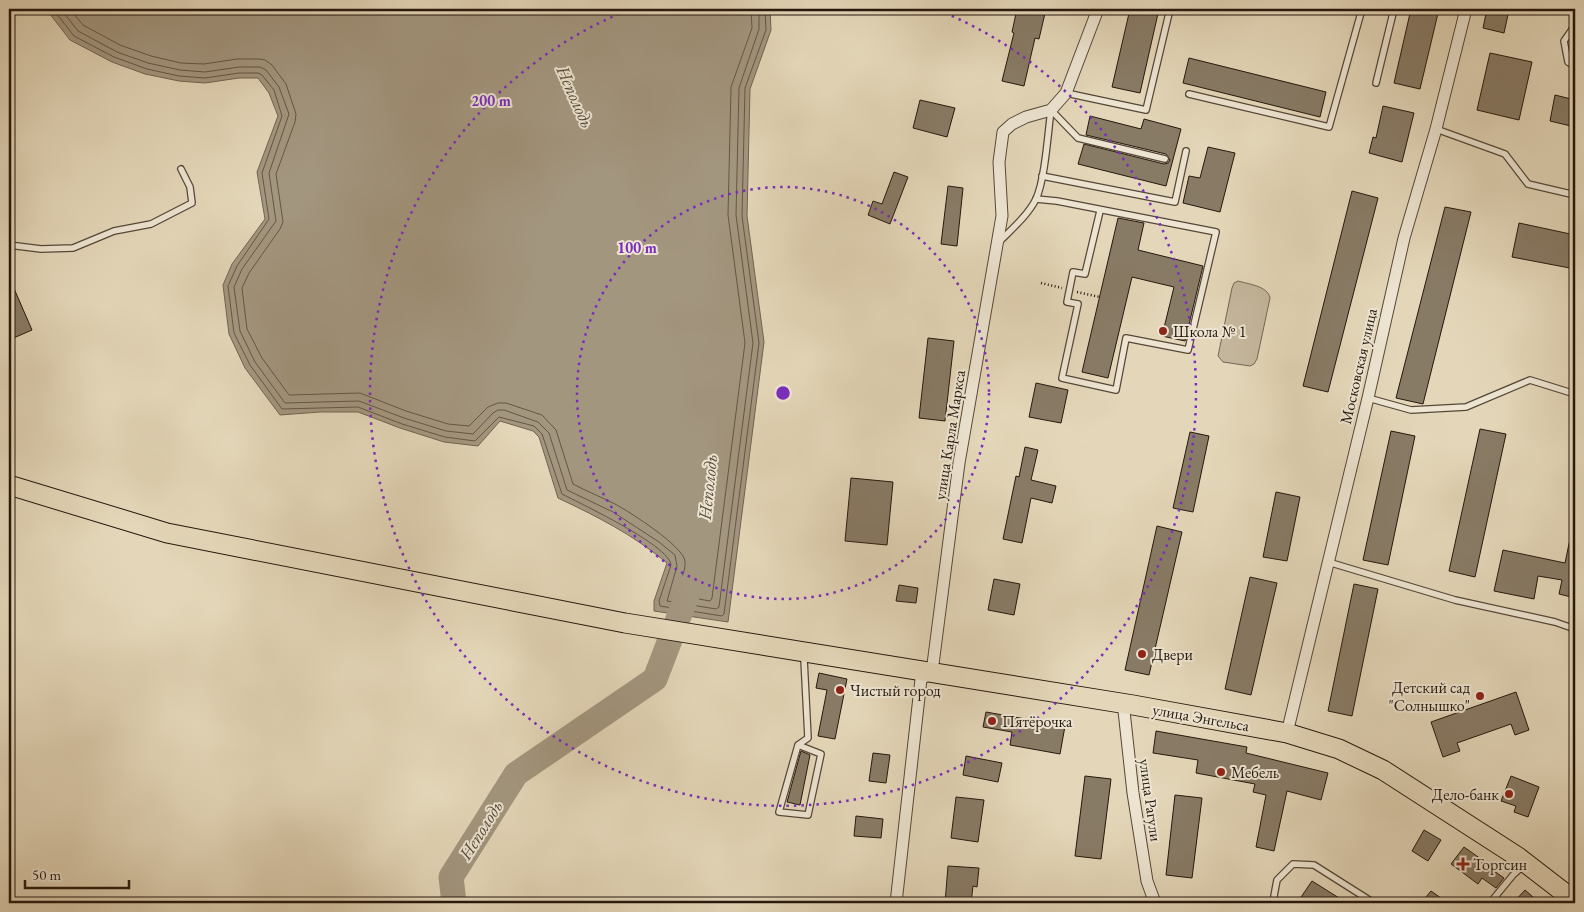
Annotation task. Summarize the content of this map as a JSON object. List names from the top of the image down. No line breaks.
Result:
{"streets":{"main road":["улица Энгельса"],"street":["Московская улица","улица Карла Маркса","улица Рагули"]},"crossings":[["Московская улица","улица Энгельса"],["улица Карла Маркса","улица Энгельса"],["улица Энгельса","улица Рагули"]],"water":["Неполодь"],"places":{"other":["Школа № 1","Двери","Чистый город","Детский сад \"Солнышко\"","Пятёрочка","Мебель","Дело-банк"],"health":["Торгсин"]},"scale_bar":"50 m","rings":["200 m","100 m"]}
